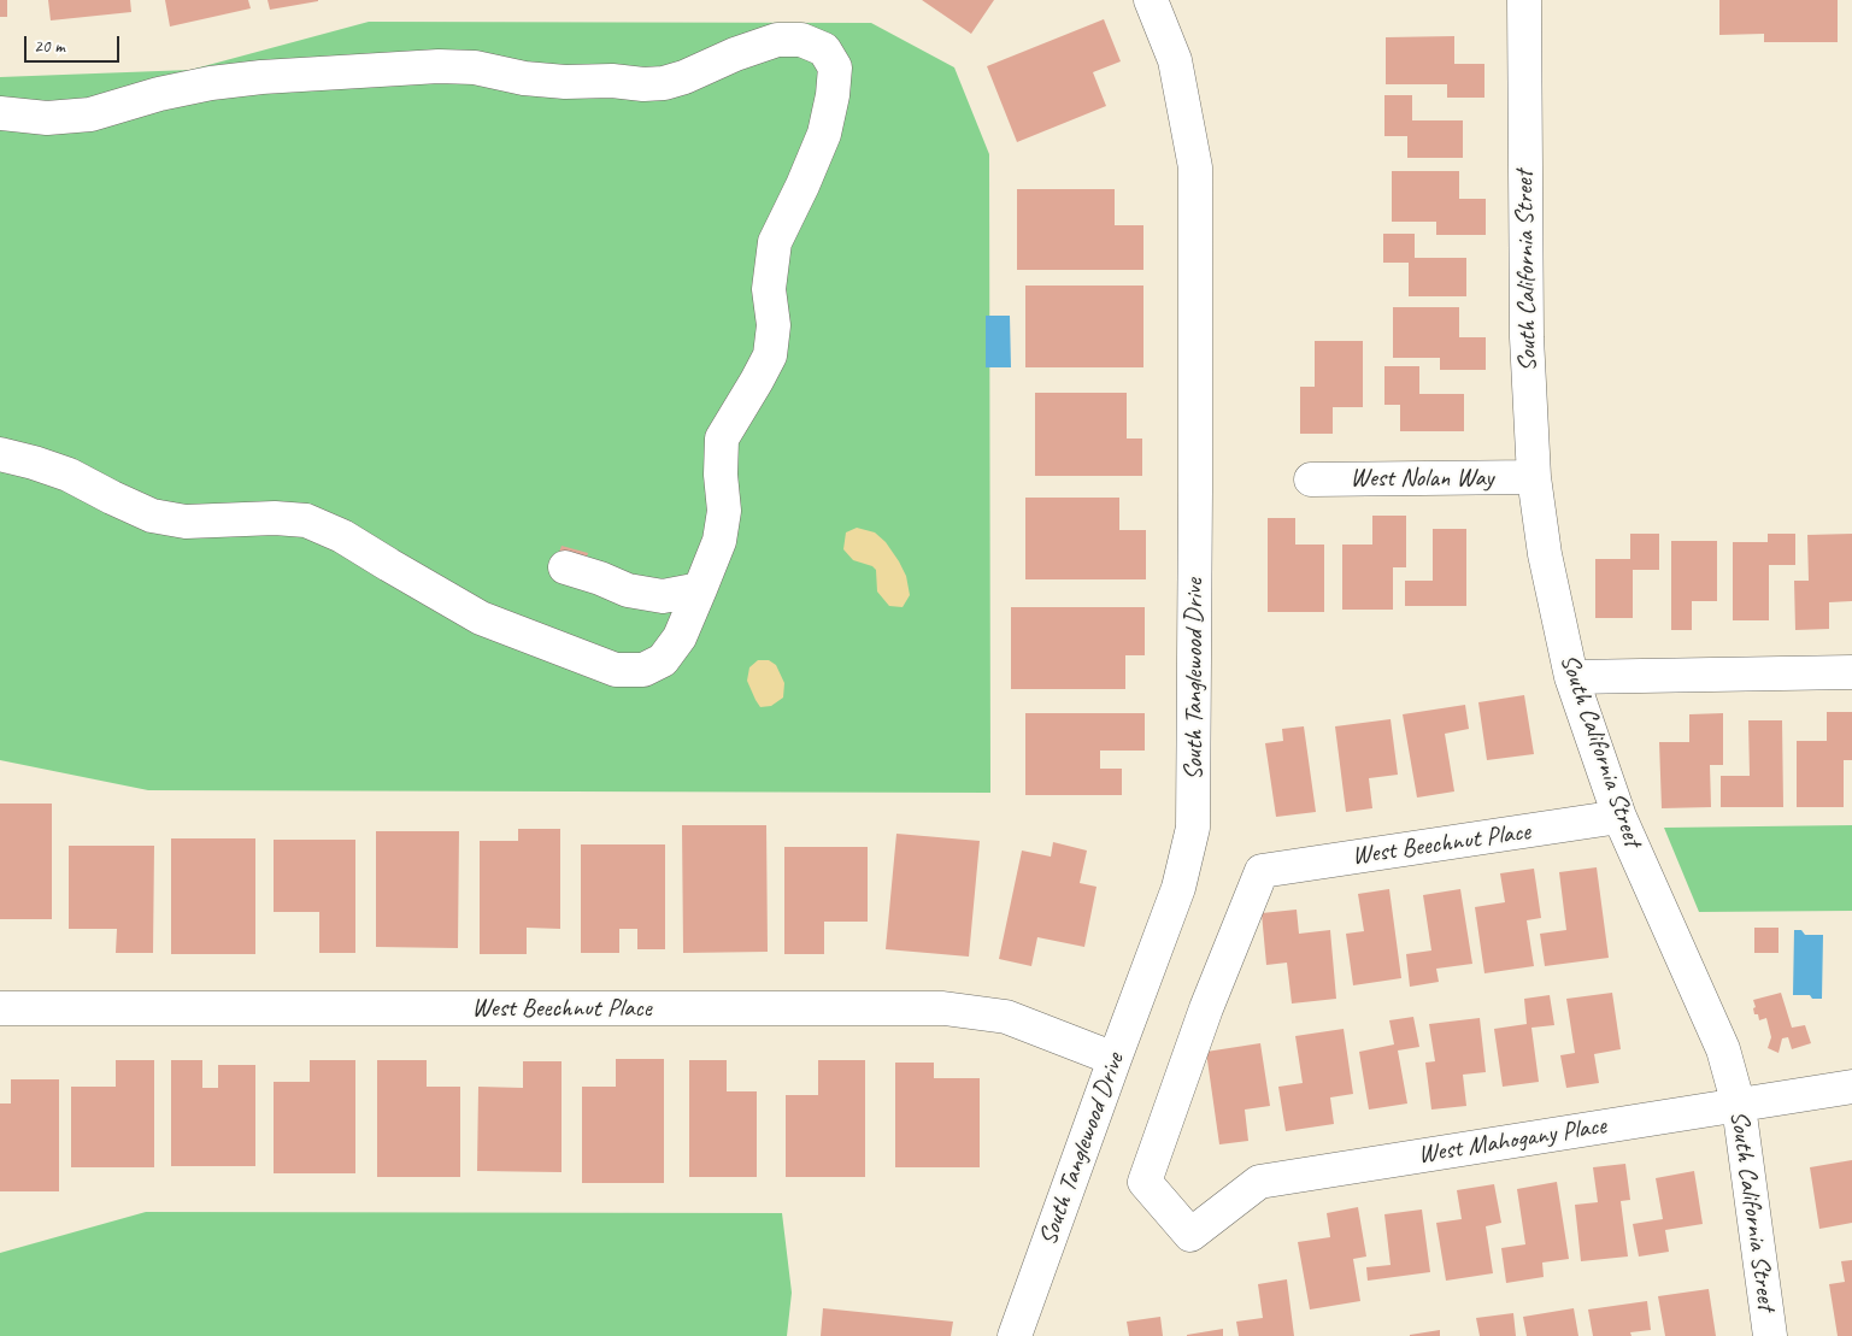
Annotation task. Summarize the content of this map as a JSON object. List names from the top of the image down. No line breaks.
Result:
{"streets":{"street":["South California Street","West Nolan Way","South Tanglewood Drive","West Beechnut Place","West Mahogany Place"]},"crossings":[["South California Street","West Nolan Way"],["South California Street","West Beechnut Place"],["South California Street","West Mahogany Place"],["South Tanglewood Drive","West Beechnut Place"],["West Beechnut Place","West Mahogany Place"]],"scale_bar":"20 m"}
